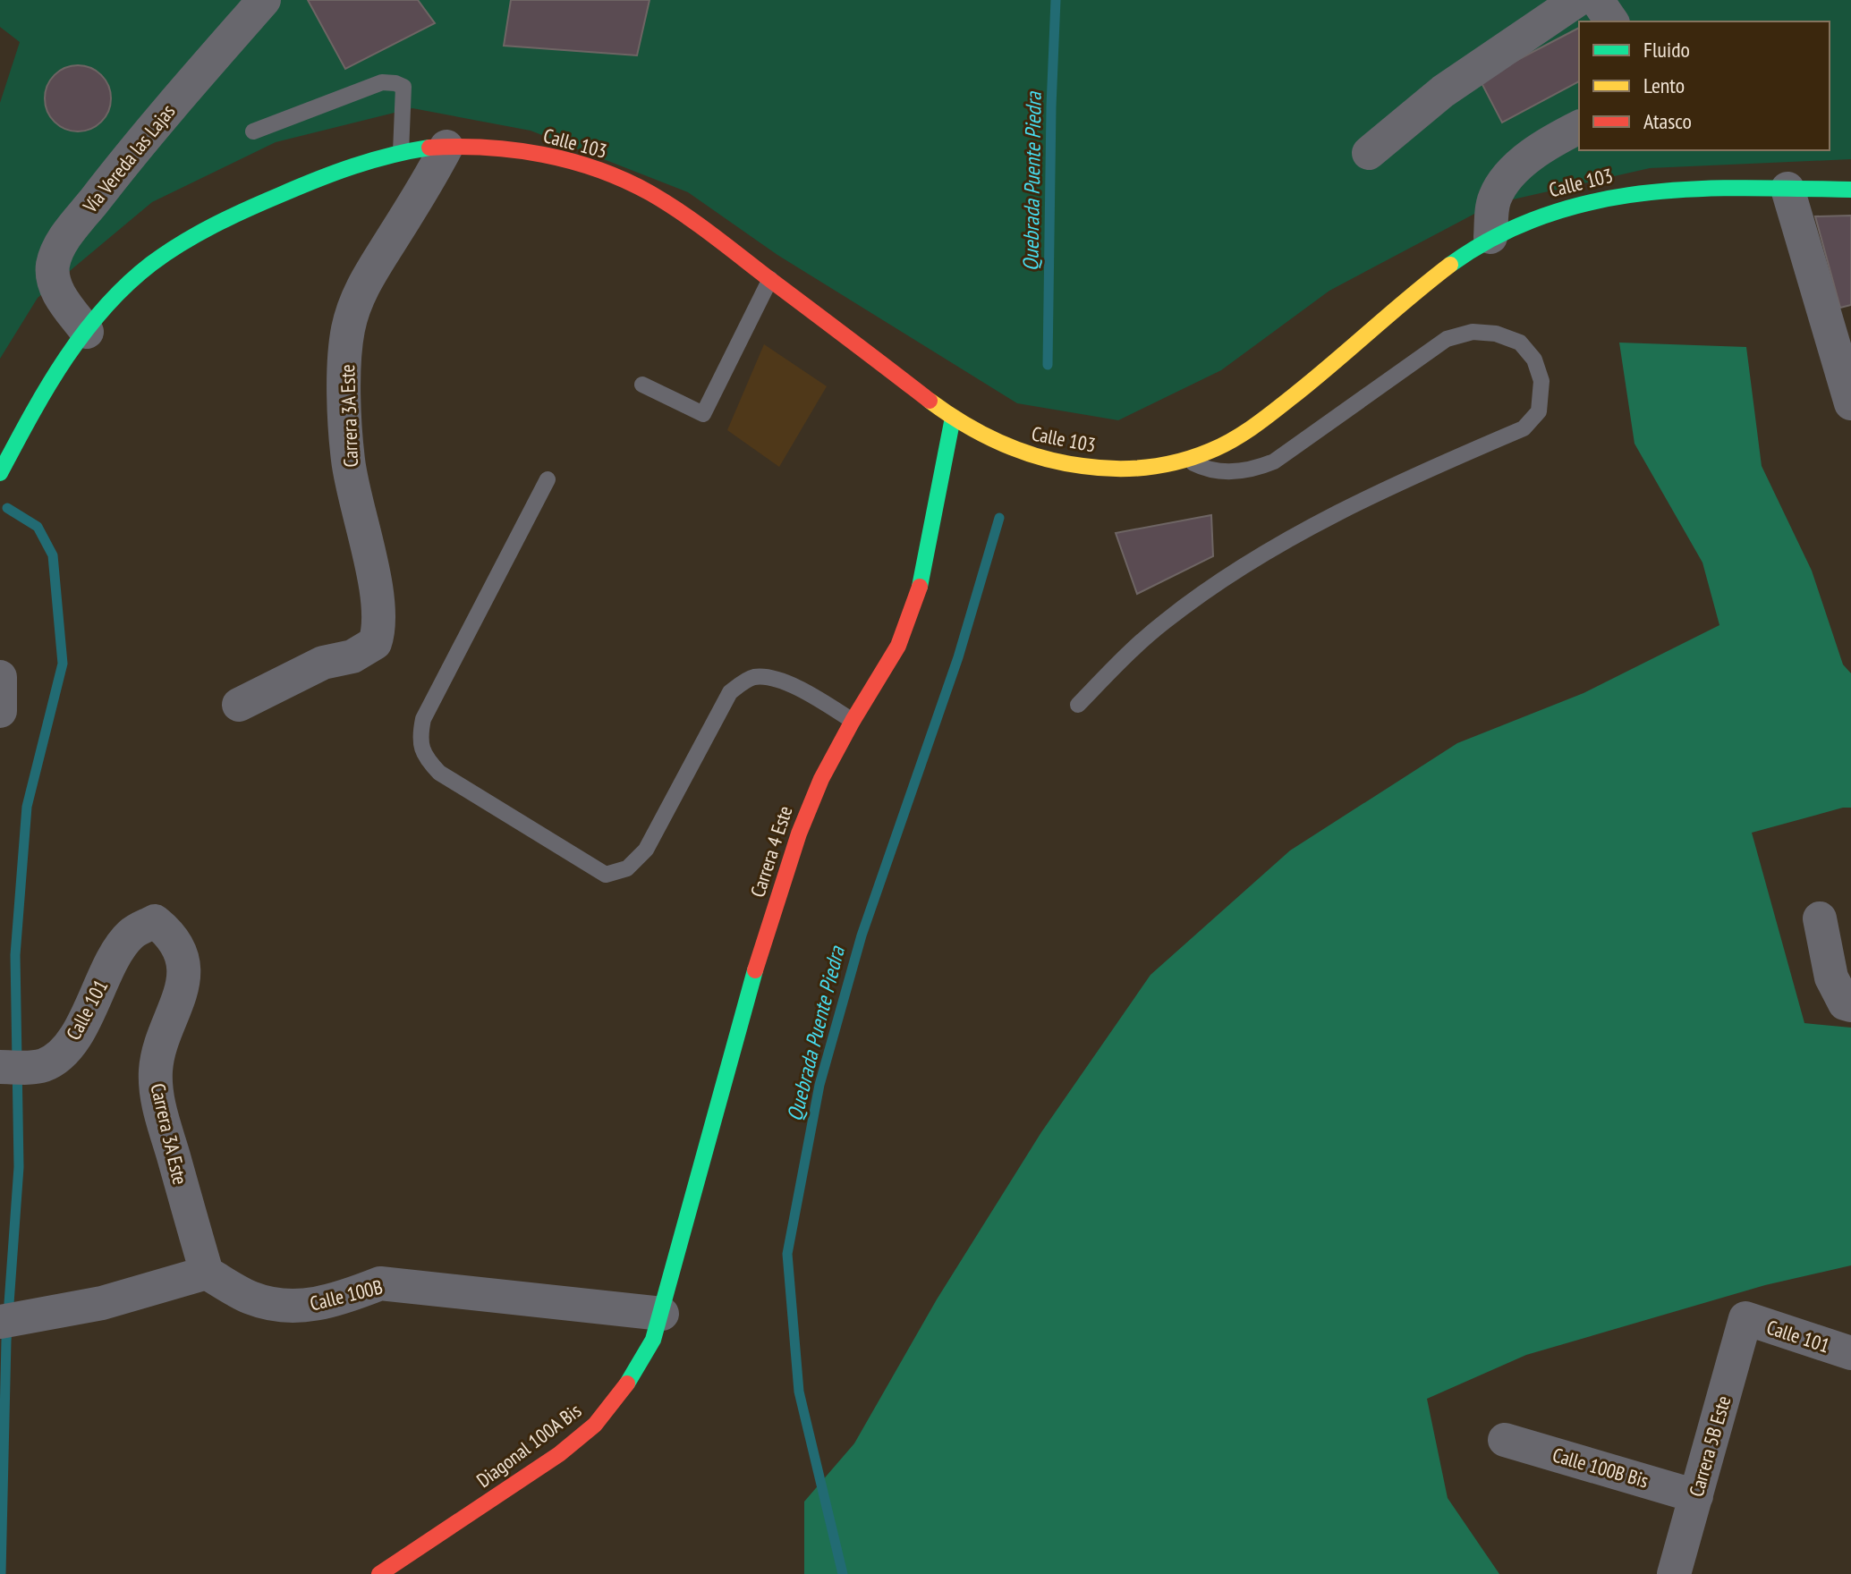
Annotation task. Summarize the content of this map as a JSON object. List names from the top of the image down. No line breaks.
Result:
{"streets":{"main road":["Calle 103","Carrera 4 Este","Diagonal 100A Bis"],"street":["Vía Vereda las Lajas","Carrera 3A Este","Calle 101","Calle 100B","Carrera 5B Este","Calle 100B Bis"]},"crossings":[["Calle 103","Vía Vereda las Lajas"],["Calle 103","Carrera 3A Este"],["Calle 103","Carrera 4 Este"],["Carrera 3A Este","Calle 101"],["Carrera 3A Este","Calle 100B"],["Carrera 4 Este","Calle 100B"],["Carrera 4 Este","Diagonal 100A Bis"],["Calle 101","Carrera 5B Este"],["Calle 100B","Diagonal 100A Bis"],["Carrera 5B Este","Calle 100B Bis"]],"water":["Quebrada Puente Piedra"],"legend":["Fluido","Lento","Atasco"]}
